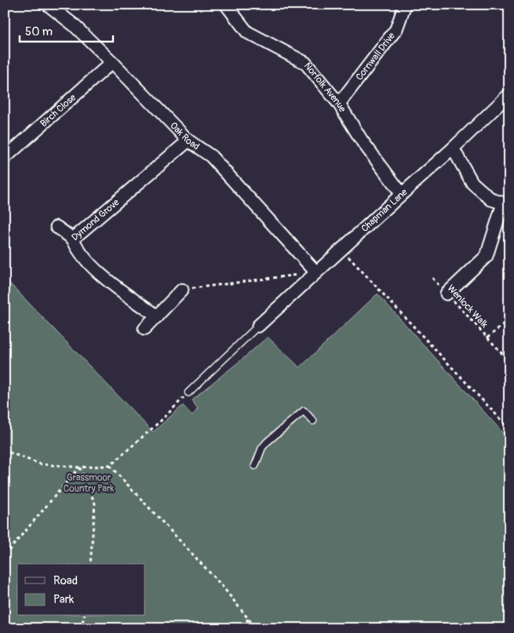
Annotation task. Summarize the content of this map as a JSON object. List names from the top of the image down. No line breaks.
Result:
{"streets":{"street":["Cornwall Drive","Norfolk Avenue","Birch Close","Oak Road","Chapman Lane","Dymond Grove"],"path":["Wenlock Walk"]},"crossings":[["Cornwall Drive","Norfolk Avenue"],["Norfolk Avenue","Chapman Lane"],["Birch Close","Oak Road"],["Oak Road","Chapman Lane"],["Oak Road","Dymond Grove"]],"parks":["Grassmoor Country Park"],"legend":["Road","Park"],"scale_bar":"50 m"}
